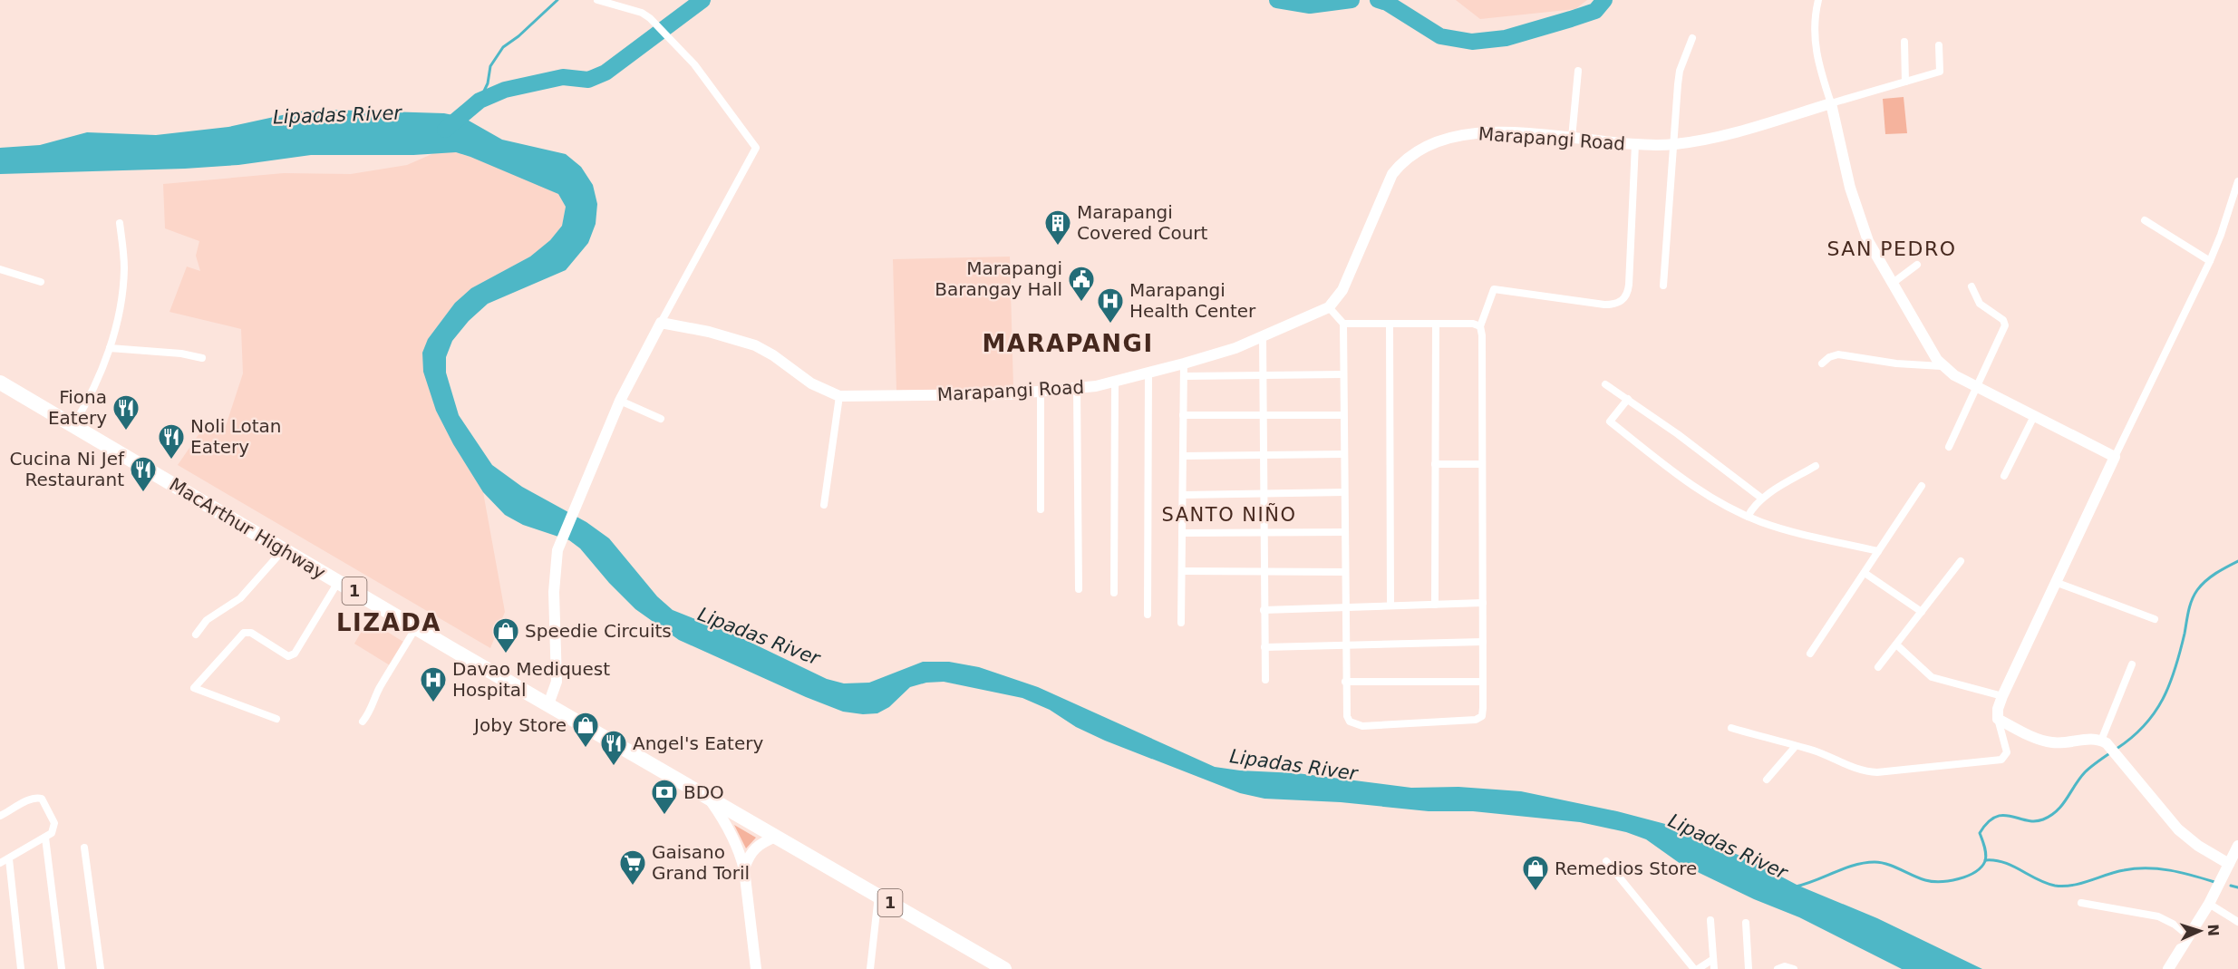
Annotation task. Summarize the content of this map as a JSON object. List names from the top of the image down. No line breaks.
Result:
{"streets":{"highway":["MacArthur Highway","1"],"street":["Marapangi Road"]},"districts":["SAN PEDRO","MARAPANGI","SANTO NIÑO","LIZADA"],"water":["Lipadas River"],"places":{"building":["Marapangi Covered Court"],"public building":["Marapangi Barangay Hall"],"hospital":["Marapangi Health Center","Davao Mediquest Hospital"],"restaurant":["Fiona Eatery","Noli Lotan Eatery","Cucina Ni Jef Restaurant","Angel's Eatery"],"shop":["Speedie Circuits","Joby Store","Remedios Store"],"bank":["BDO"],"supermarket":["Gaisano Grand Toril"]},"north":"right"}
